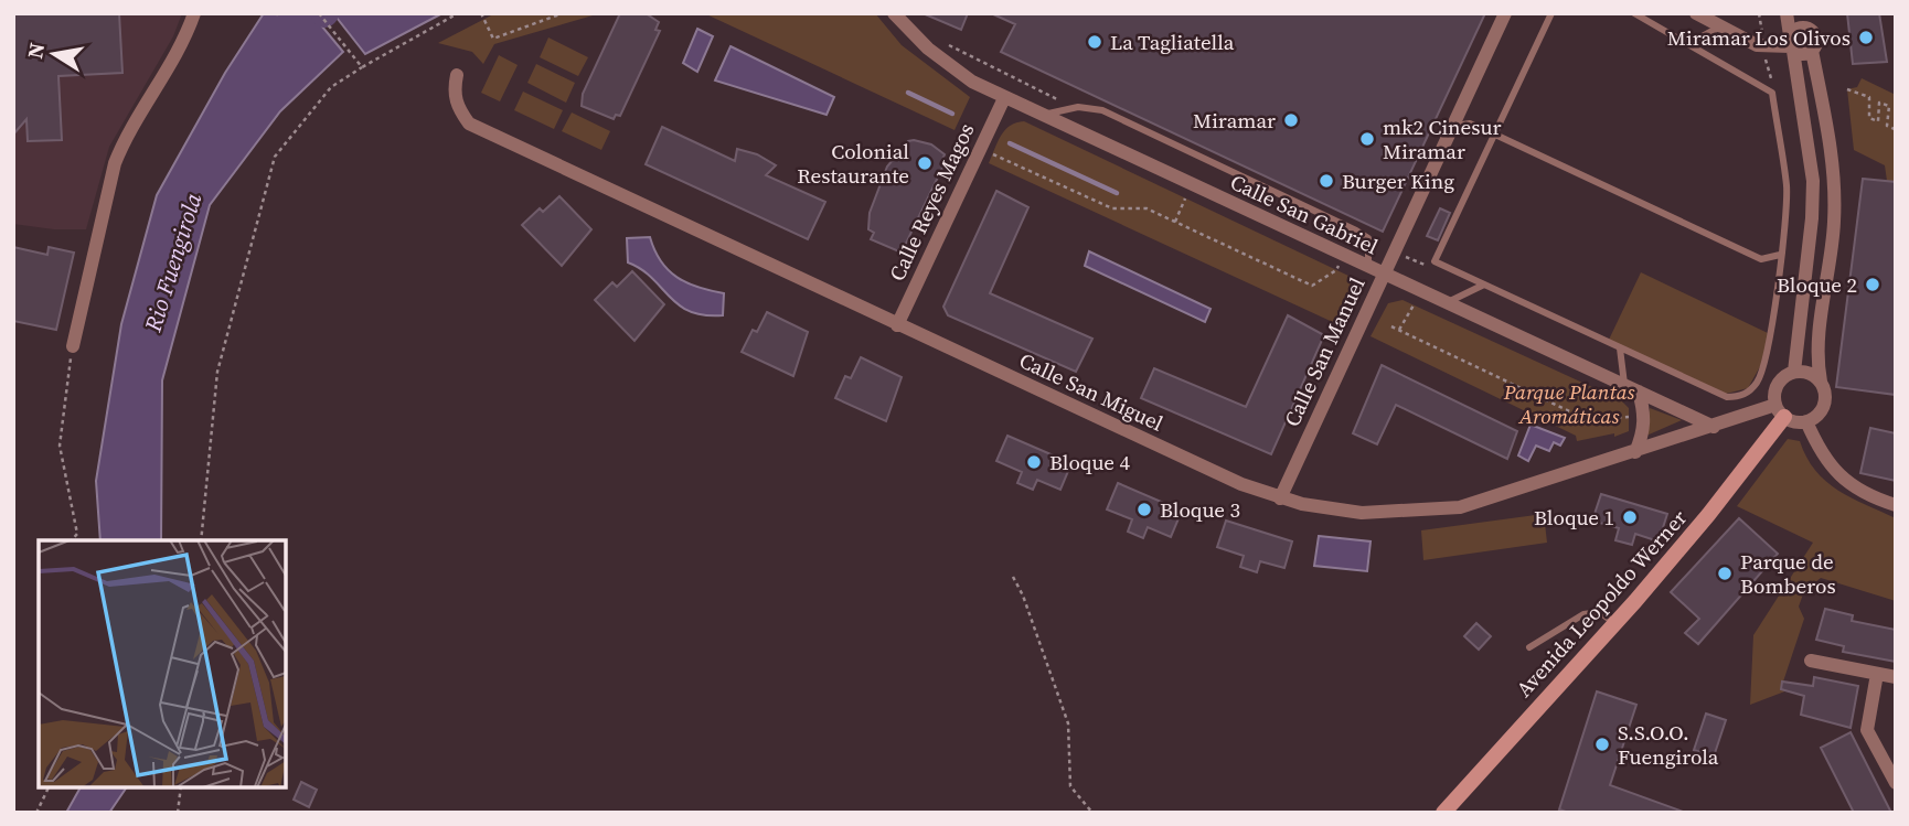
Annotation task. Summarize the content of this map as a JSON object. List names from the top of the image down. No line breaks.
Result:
{"streets":{"street":["Calle Reyes Magos","Calle San Gabriel","Calle San Manuel","Calle San Miguel","Avenida Leopoldo Werner"]},"crossings":[["Calle Reyes Magos","Calle San Gabriel"],["Calle Reyes Magos","Calle San Miguel"],["Calle San Gabriel","Calle San Manuel"],["Calle San Gabriel","Calle San Miguel"],["Calle San Manuel","Calle San Miguel"],["Calle San Miguel","Avenida Leopoldo Werner"]],"water":["Rio Fuengirola"],"parks":["Parque Plantas Aromáticas"],"places":["Miramar Los Olivos","La Tagliatella","Miramar","mk2 Cinesur Miramar","Colonial Restaurante","Burger King","Bloque 2","Bloque 4","Bloque 3","Bloque 1","Parque de Bomberos","S.S.O.O. Fuengirola"],"north":"left"}
